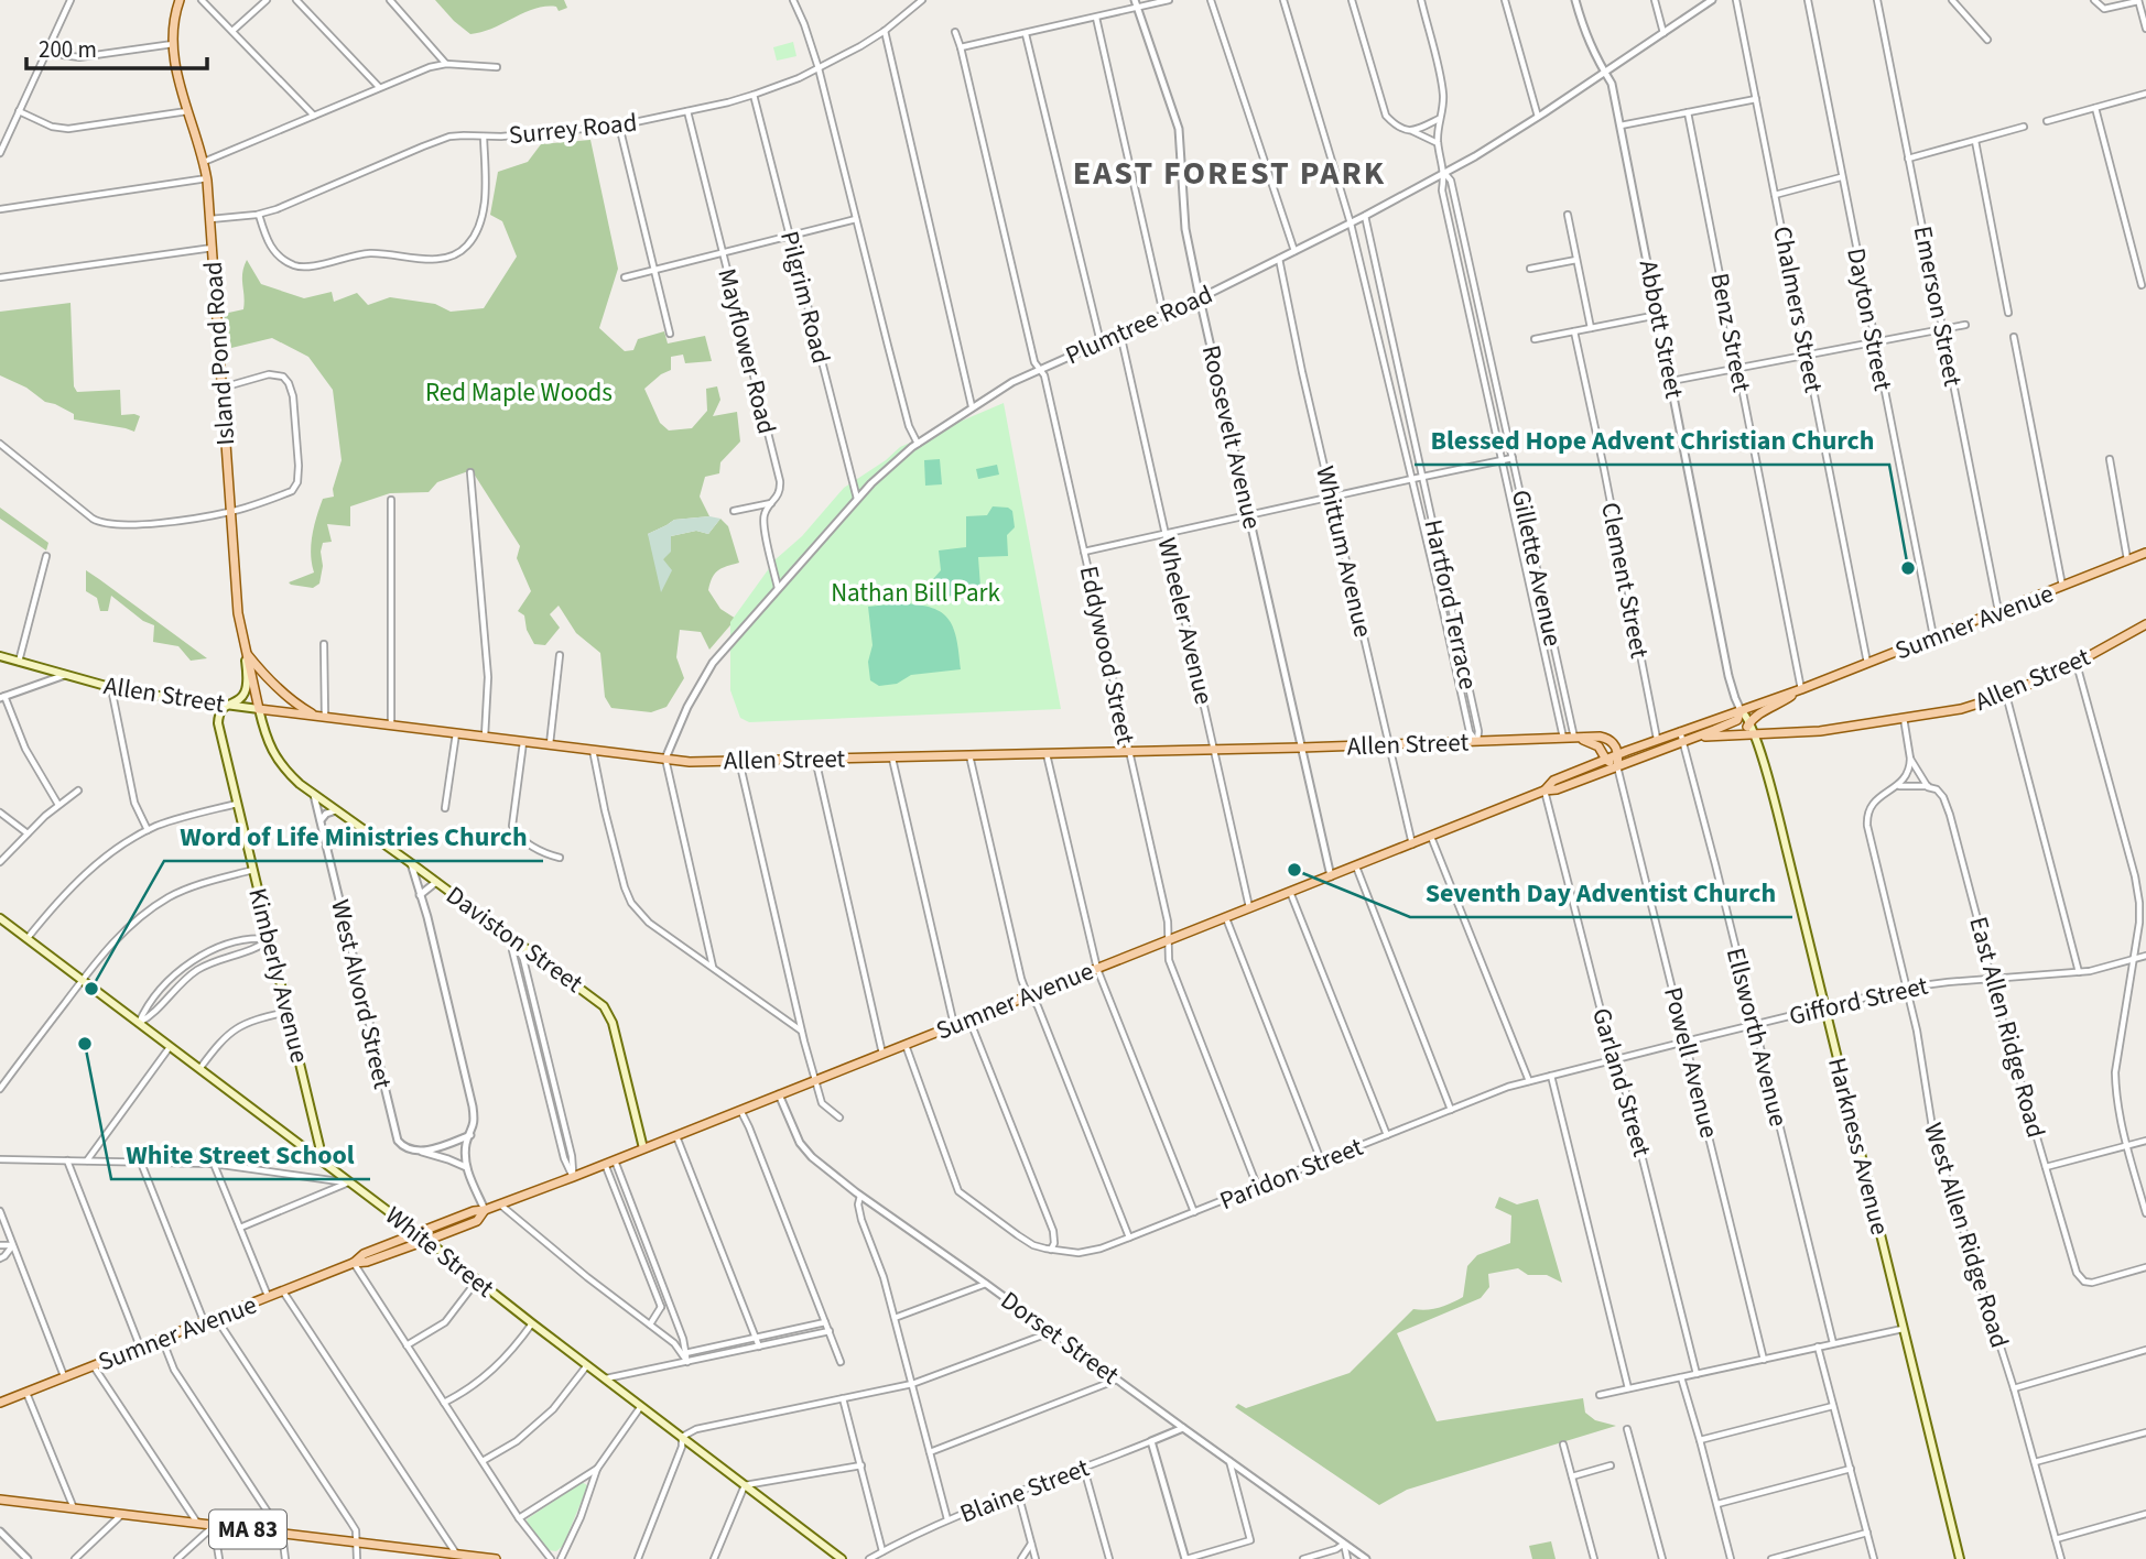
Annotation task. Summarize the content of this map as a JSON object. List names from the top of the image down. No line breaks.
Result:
{"streets":{"main road":["Island Pond Road","Sumner Avenue","Allen Street","Daviston Street","Kimberly Avenue","Harkness Avenue","White Street","MA 83"],"street":["Surrey Road","Pilgrim Road","Emerson Street","Chalmers Street","Dayton Street","Plumtree Road","Abbott Street","Benz Street","Mayflower Road","Roosevelt Avenue","Whittum Avenue","Gillette Avenue","Clement Street","Hartford Terrace","Wheeler Avenue","Eddywood Street","West Alvord Street","Gifford Street","East Allen Ridge Road","Ellsworth Avenue","Powell Avenue","Garland Street","Paridon Street","West Allen Ridge Road","Dorset Street","Blaine Street"]},"crossings":[["Surrey Road","Pilgrim Road"],["Surrey Road","Mayflower Road"],["Surrey Road","Island Pond Road"],["Pilgrim Road","Plumtree Road"],["Emerson Street","Sumner Avenue"],["Chalmers Street","Sumner Avenue"],["Dayton Street","Sumner Avenue"],["Plumtree Road","Abbott Street"],["Plumtree Road","Mayflower Road"],["Plumtree Road","Roosevelt Avenue"],["Plumtree Road","Whittum Avenue"],["Plumtree Road","Gillette Avenue"],["Plumtree Road","Hartford Terrace"],["Plumtree Road","Wheeler Avenue"],["Plumtree Road","Eddywood Street"],["Plumtree Road","Allen Street"],["Abbott Street","Sumner Avenue"],["Benz Street","Sumner Avenue"],["Island Pond Road","Allen Street"],["Island Pond Road","Daviston Street"],["Roosevelt Avenue","Sumner Avenue"],["Roosevelt Avenue","Allen Street"],["Whittum Avenue","Sumner Avenue"],["Whittum Avenue","Allen Street"],["Gillette Avenue","Allen Street"],["Clement Street","Sumner Avenue"],["Hartford Terrace","Allen Street"],["Wheeler Avenue","Sumner Avenue"],["Wheeler Avenue","Allen Street"],["Sumner Avenue","Eddywood Street"],["Sumner Avenue","Allen Street"],["Sumner Avenue","Daviston Street"],["Sumner Avenue","Ellsworth Avenue"],["Sumner Avenue","Powell Avenue"],["Sumner Avenue","Garland Street"],["Sumner Avenue","Harkness Avenue"],["Sumner Avenue","White Street"],["Sumner Avenue","Dorset Street"],["Eddywood Street","Allen Street"],["Eddywood Street","Paridon Street"],["Allen Street","Daviston Street"],["Allen Street","Kimberly Avenue"],["Allen Street","East Allen Ridge Road"],["Allen Street","Ellsworth Avenue"],["Allen Street","Harkness Avenue"],["Daviston Street","West Alvord Street"],["Kimberly Avenue","White Street"],["Gifford Street","East Allen Ridge Road"],["Gifford Street","Ellsworth Avenue"],["Gifford Street","Powell Avenue"],["Gifford Street","Garland Street"],["Gifford Street","Harkness Avenue"],["Gifford Street","Paridon Street"],["Gifford Street","West Allen Ridge Road"],["East Allen Ridge Road","West Allen Ridge Road"],["Dorset Street","Blaine Street"]],"districts":["EAST FOREST PARK"],"parks":["Red Maple Woods","Nathan Bill Park"],"places":["Blessed Hope Advent Christian Church","Seventh Day Adventist Church","Word of Life Ministries Church","White Street School"],"scale_bar":"200 m"}
